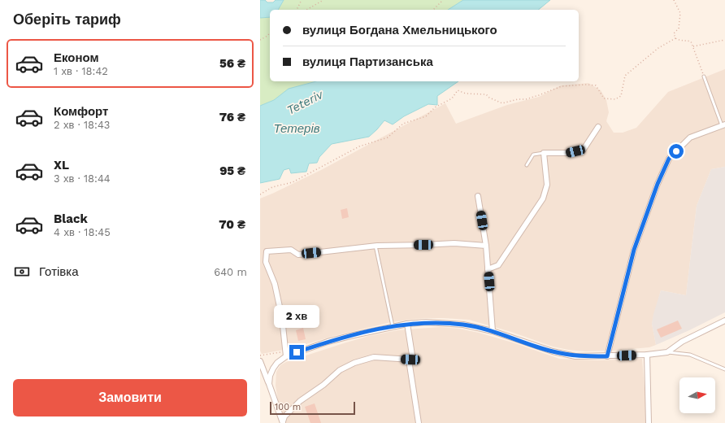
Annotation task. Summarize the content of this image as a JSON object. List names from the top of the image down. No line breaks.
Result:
{"water":["Teteriv","Тетерів"],"scale_bar":"100 m","north":"right","page":{"heading":"Оберіть тариф","banner":["вулиця Богдана Хмельницького","вулиця Партизанська"],"list":[{"name":"Економ","note":"1 хв · 18:42","value":"56 ₴"},{"name":"Комфорт","note":"2 хв · 18:43","value":"76 ₴"},{"name":"XL","note":"3 хв · 18:44","value":"95 ₴"},{"name":"Black","note":"4 хв · 18:45","value":"70 ₴"}],"pay":["Готівка","640 m"],"bubble":"2 хв","buttons":"Замовити","scale":"100 m"}}
